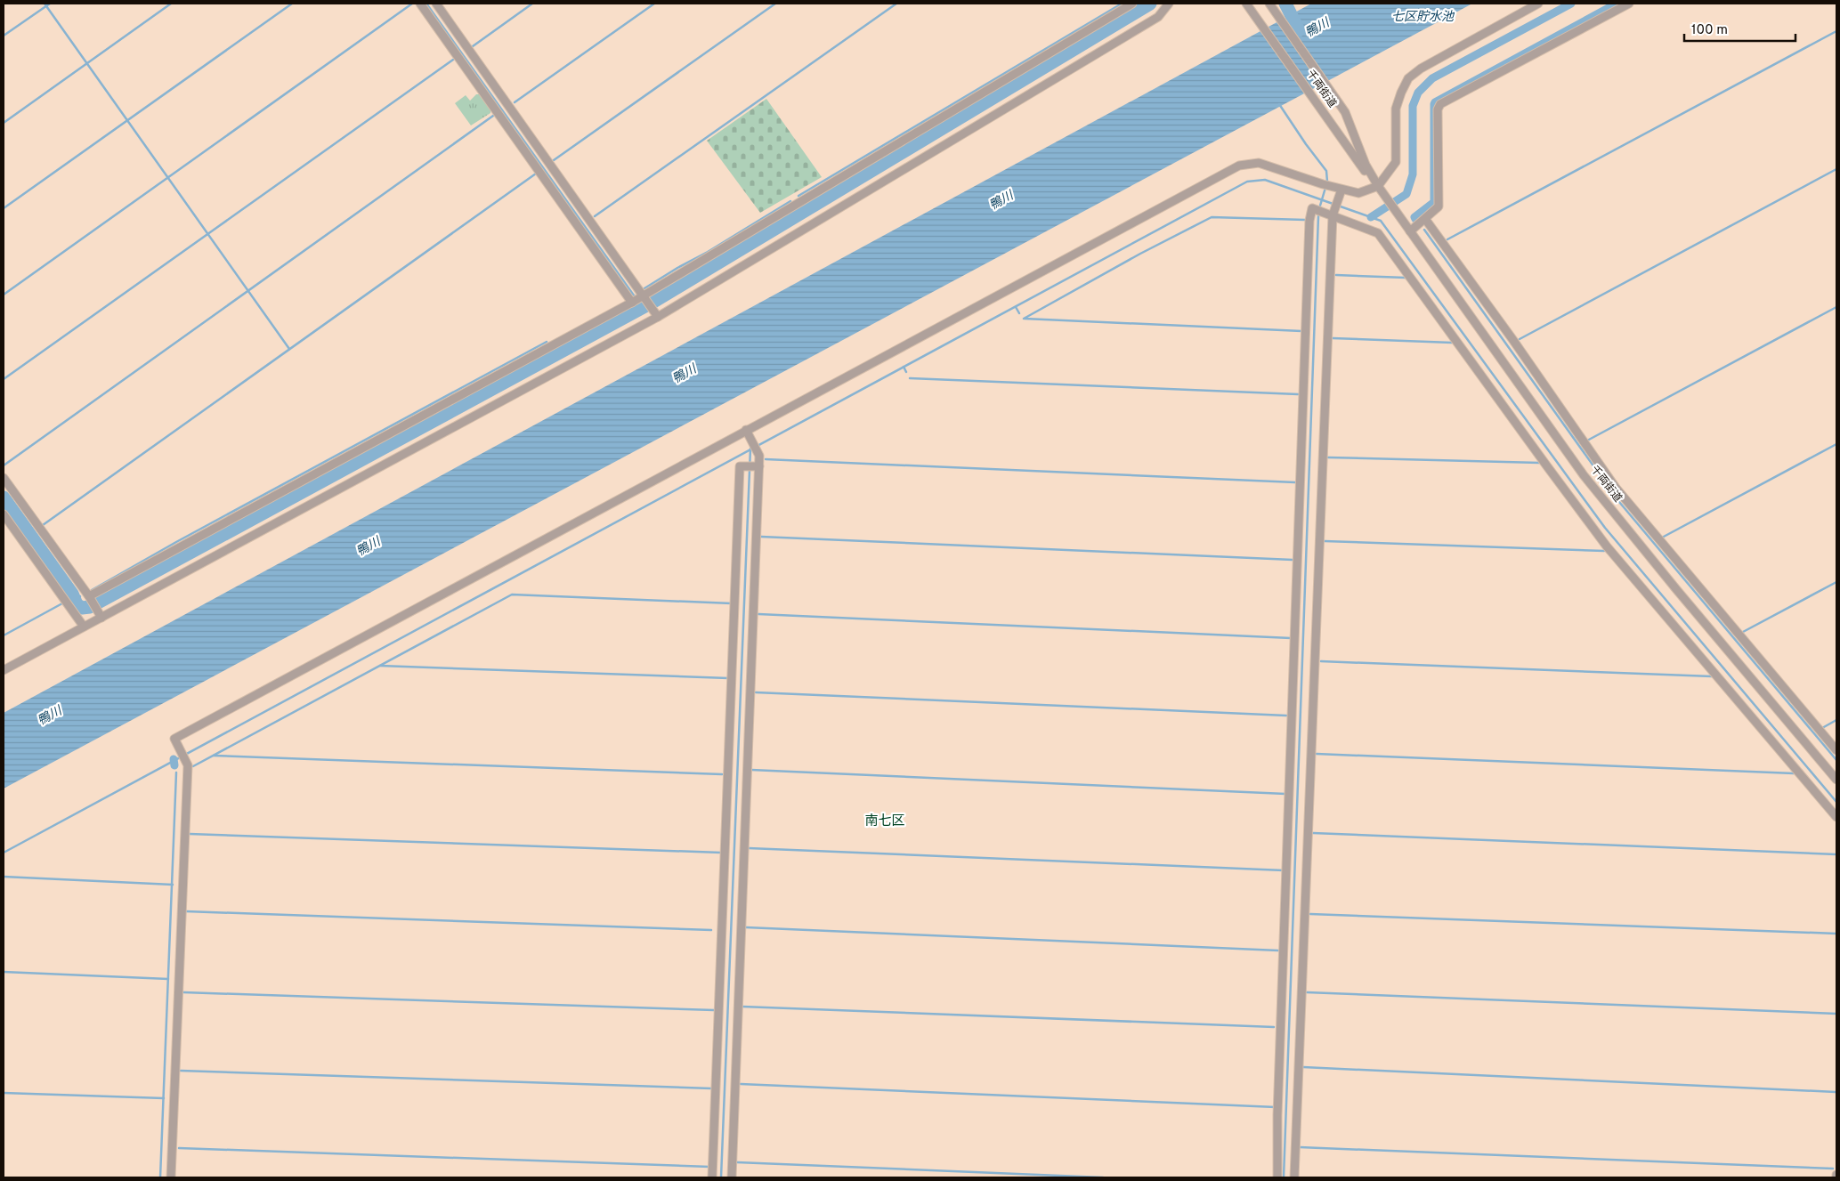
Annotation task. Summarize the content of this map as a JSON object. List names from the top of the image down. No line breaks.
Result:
{"streets":{"street":["千両街道"]},"districts":["南七区"],"water":["七区貯水池","鴨川"],"scale_bar":"100 m"}
